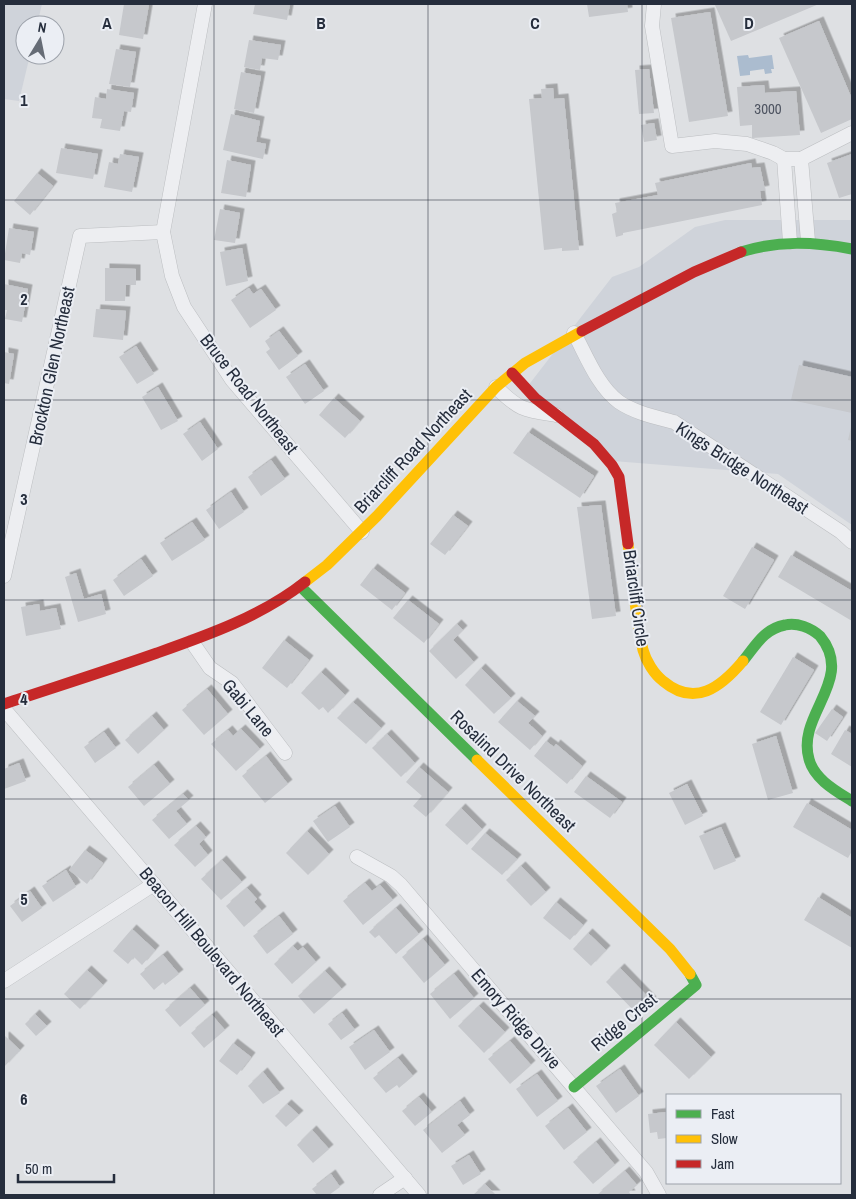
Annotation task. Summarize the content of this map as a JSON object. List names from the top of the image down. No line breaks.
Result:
{"streets":{"street":["Brockton Glen Northeast","Bruce Road Northeast","Briarcliff Road Northeast","Kings Bridge Northeast","Briarcliff Circle","Gabi Lane","Rosalind Drive Northeast","Beacon Hill Boulevard Northeast","Emory Ridge Drive","Ridge Crest"]},"crossings":[["Brockton Glen Northeast","Bruce Road Northeast"],["Bruce Road Northeast","Briarcliff Road Northeast"],["Briarcliff Road Northeast","Kings Bridge Northeast"],["Briarcliff Road Northeast","Briarcliff Circle"],["Briarcliff Road Northeast","Gabi Lane"],["Briarcliff Road Northeast","Rosalind Drive Northeast"],["Rosalind Drive Northeast","Ridge Crest"],["Emory Ridge Drive","Ridge Crest"]],"house_numbers":["3000"],"legend":["Fast","Slow","Jam"],"scale_bar":"50 m","north":"top","grid":{"columns":["A","B","C","D"],"rows":["1","2","3","4","5","6"]}}
